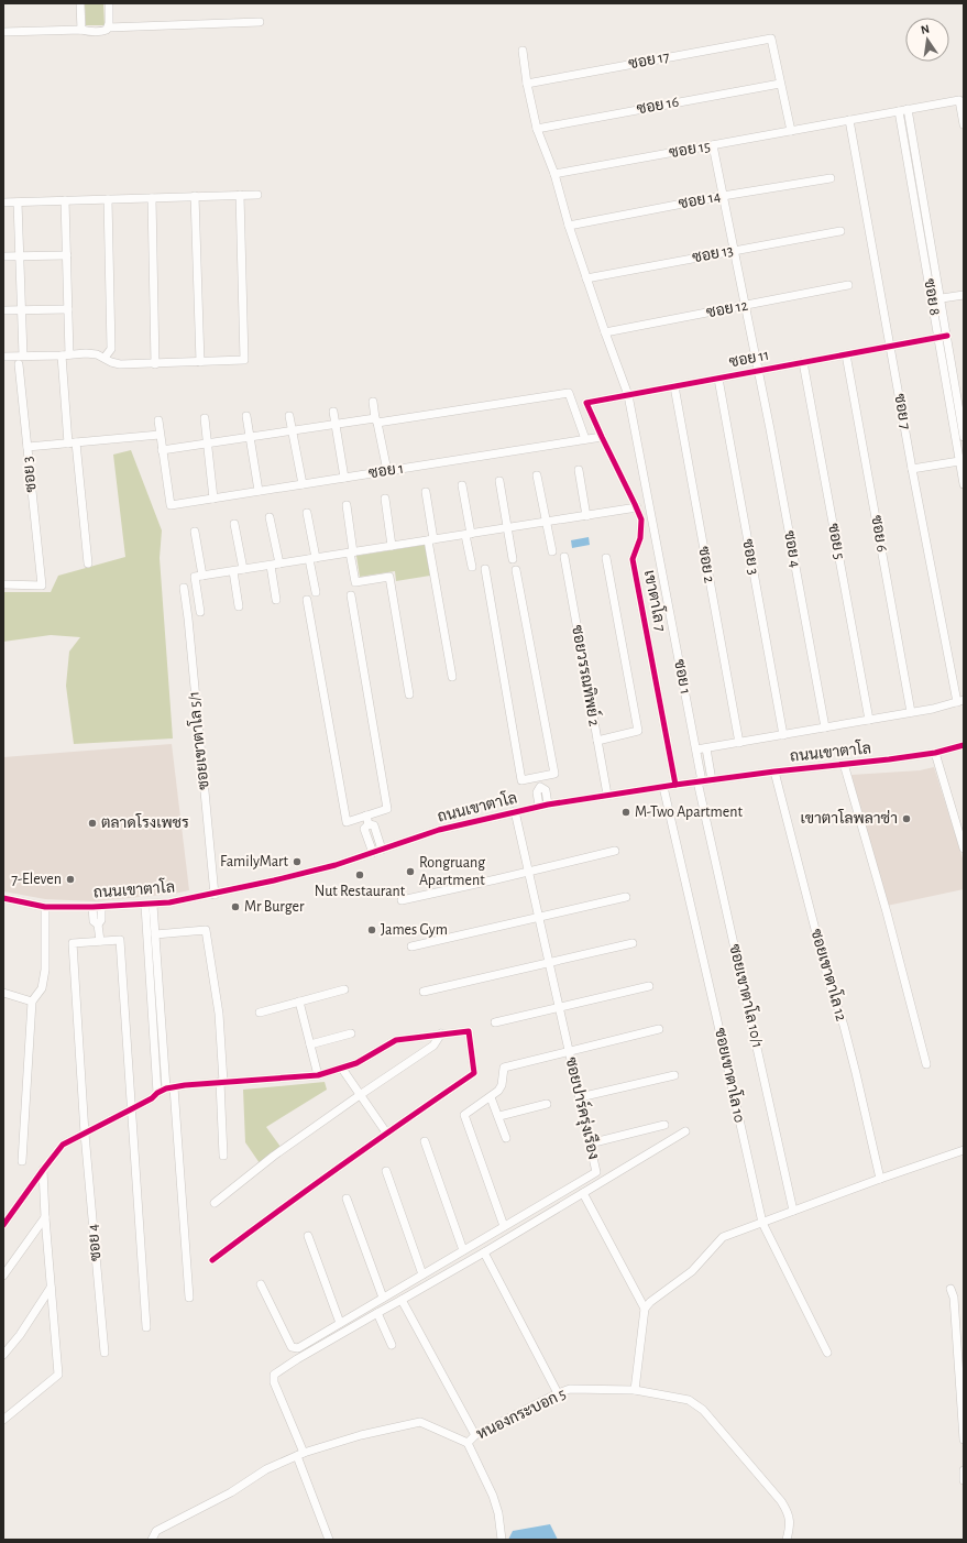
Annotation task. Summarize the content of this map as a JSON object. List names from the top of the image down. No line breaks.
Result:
{"streets":{"street":["ซอย 17","ซอย 16","ซอย 15","ซอย 14","ซอย 13","ซอย 8","ซอย 12","ซอย 11","ซอย 7","ซอย 1","ซอย 3","ซอย 6","ซอย 5","ซอย 4","ซอย 2","เขาตาโล 7","ซอยวรรณทิพย์ 2","ซอยเขาตาโล 5/1","ถนนเขาตาโล","ซอยเขาตาโล 12","ซอยเขาตาโล 10/1","ซอยเขาตาโล 10","ซอยปาร์ครุ่งเรือง","หนองกระบอก 5"]},"crossings":[["ซอย 17","ซอย 16"],["ซอย 17","ซอย 1"],["ซอย 16","ซอย 1"],["ซอย 15","ซอย 8"],["ซอย 15","ซอย 7"],["ซอย 15","ซอย 1"],["ซอย 15","ซอย 4"],["ซอย 14","ซอย 1"],["ซอย 14","ซอย 4"],["ซอย 13","ซอย 1"],["ซอย 13","ซอย 4"],["ซอย 8","ซอย 11"],["ซอย 12","ซอย 1"],["ซอย 12","ซอย 4"],["ซอย 11","ซอย 7"],["ซอย 11","ซอย 1"],["ซอย 11","ซอย 3"],["ซอย 11","ซอย 6"],["ซอย 11","ซอย 5"],["ซอย 11","ซอย 4"],["ซอย 11","ซอย 2"],["ซอย 11","เขาตาโล 7"],["ซอย 1","เขาตาโล 7"],["ซอย 1","ถนนเขาตาโล"],["ซอย 1","ซอยเขาตาโล 10/1"],["เขาตาโล 7","ถนนเขาตาโล"],["ซอยวรรณทิพย์ 2","ถนนเขาตาโล"],["ซอยเขาตาโล 5/1","ถนนเขาตาโล"],["ถนนเขาตาโล","ซอยเขาตาโล 12"],["ถนนเขาตาโล","ซอยเขาตาโล 10/1"],["ถนนเขาตาโล","ซอยเขาตาโล 10"],["ถนนเขาตาโล","ซอยปาร์ครุ่งเรือง"]],"places":["M-Two Apartment","เขาตาโลพลาซ่า","ตลาดโรงเพชร","FamilyMart","Rongruang Apartment","Nut Restaurant","7-Eleven","Mr Burger","James Gym"],"north":"top"}
